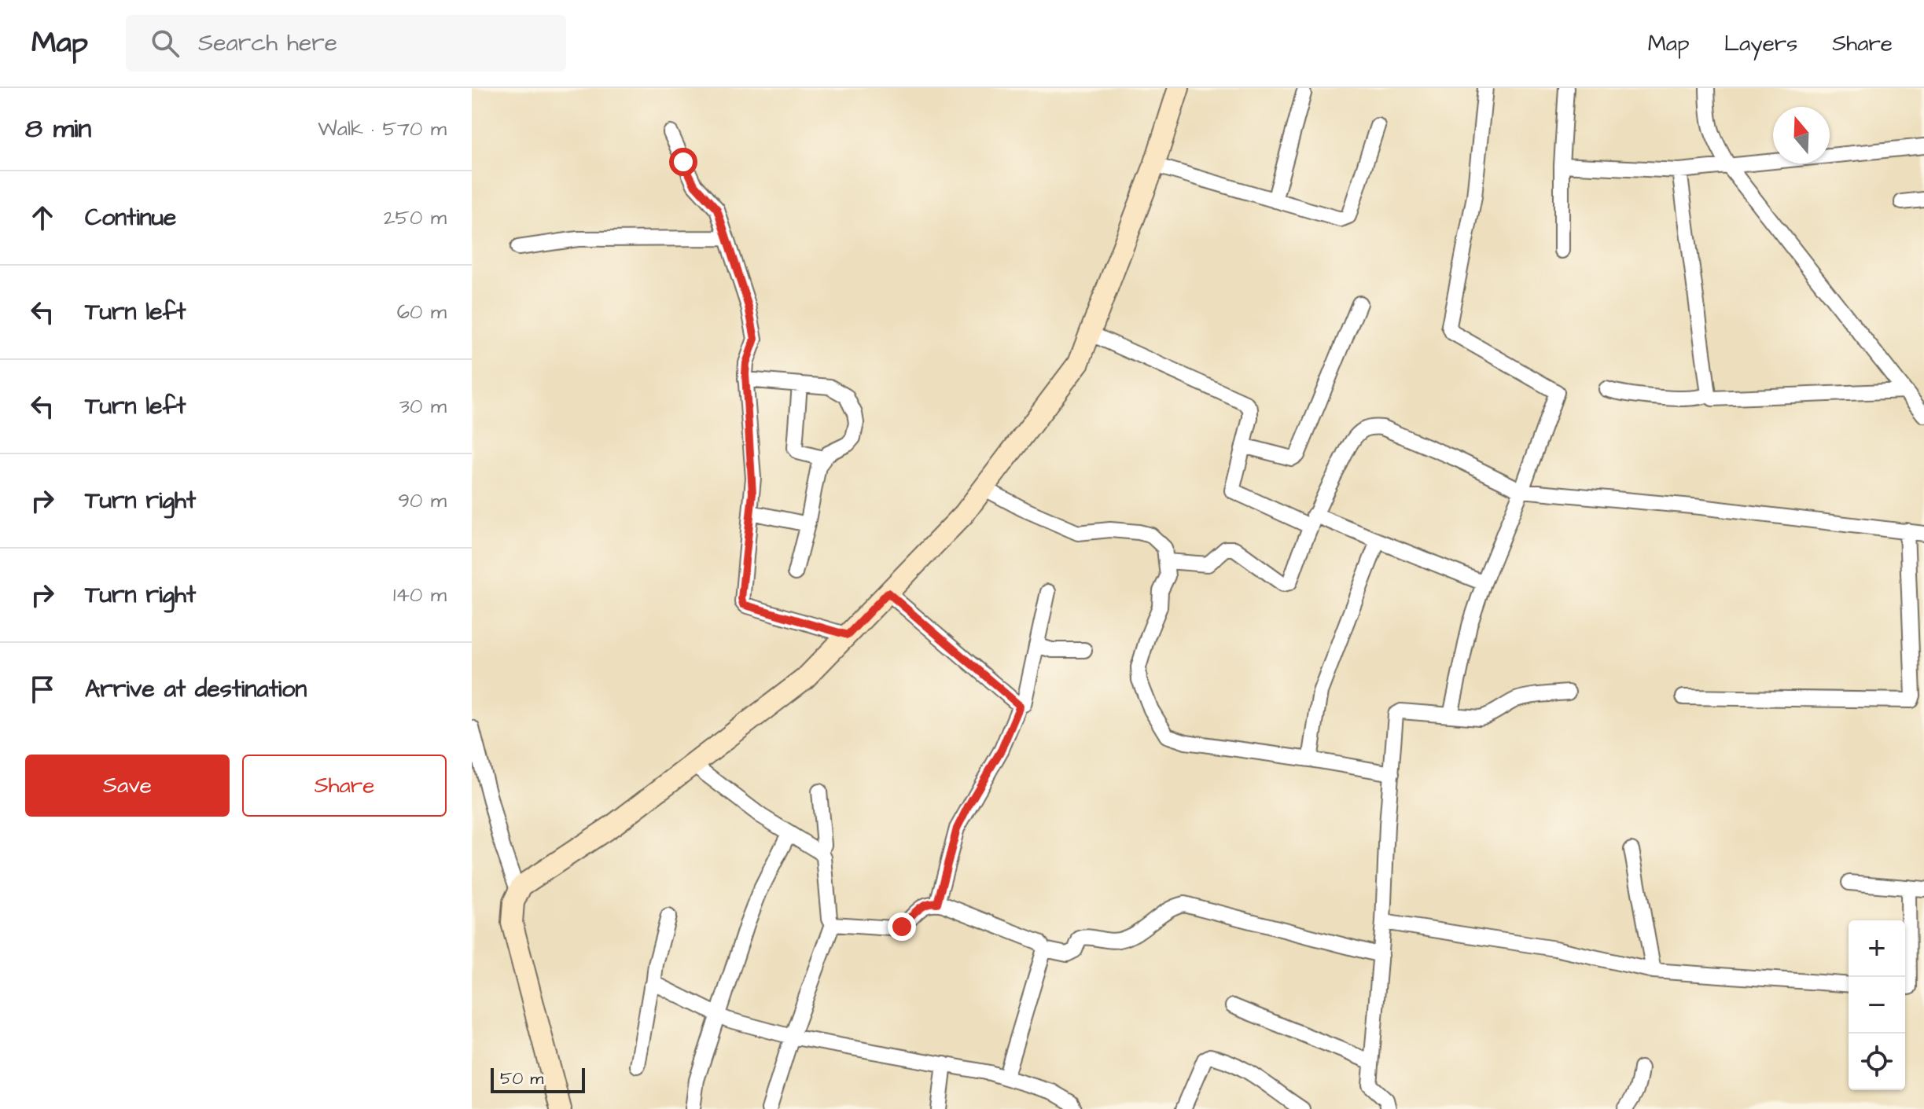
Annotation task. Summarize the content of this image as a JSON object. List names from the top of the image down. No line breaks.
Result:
{"scale_bar":"50 m","north":"top","page":{"header":"Map","search":"Search here","nav":["Map","Layers","Share"],"heading":["8 min","Walk · 570 m"],"list":[["Continue","250 m"],["Turn left","60 m"],["Turn left","30 m"],["Turn right","90 m"],["Turn right","140 m"],"Arrive at destination"],"buttons":["Save","Share"],"map_buttons":["+","−"],"scale":"50 m"}}
